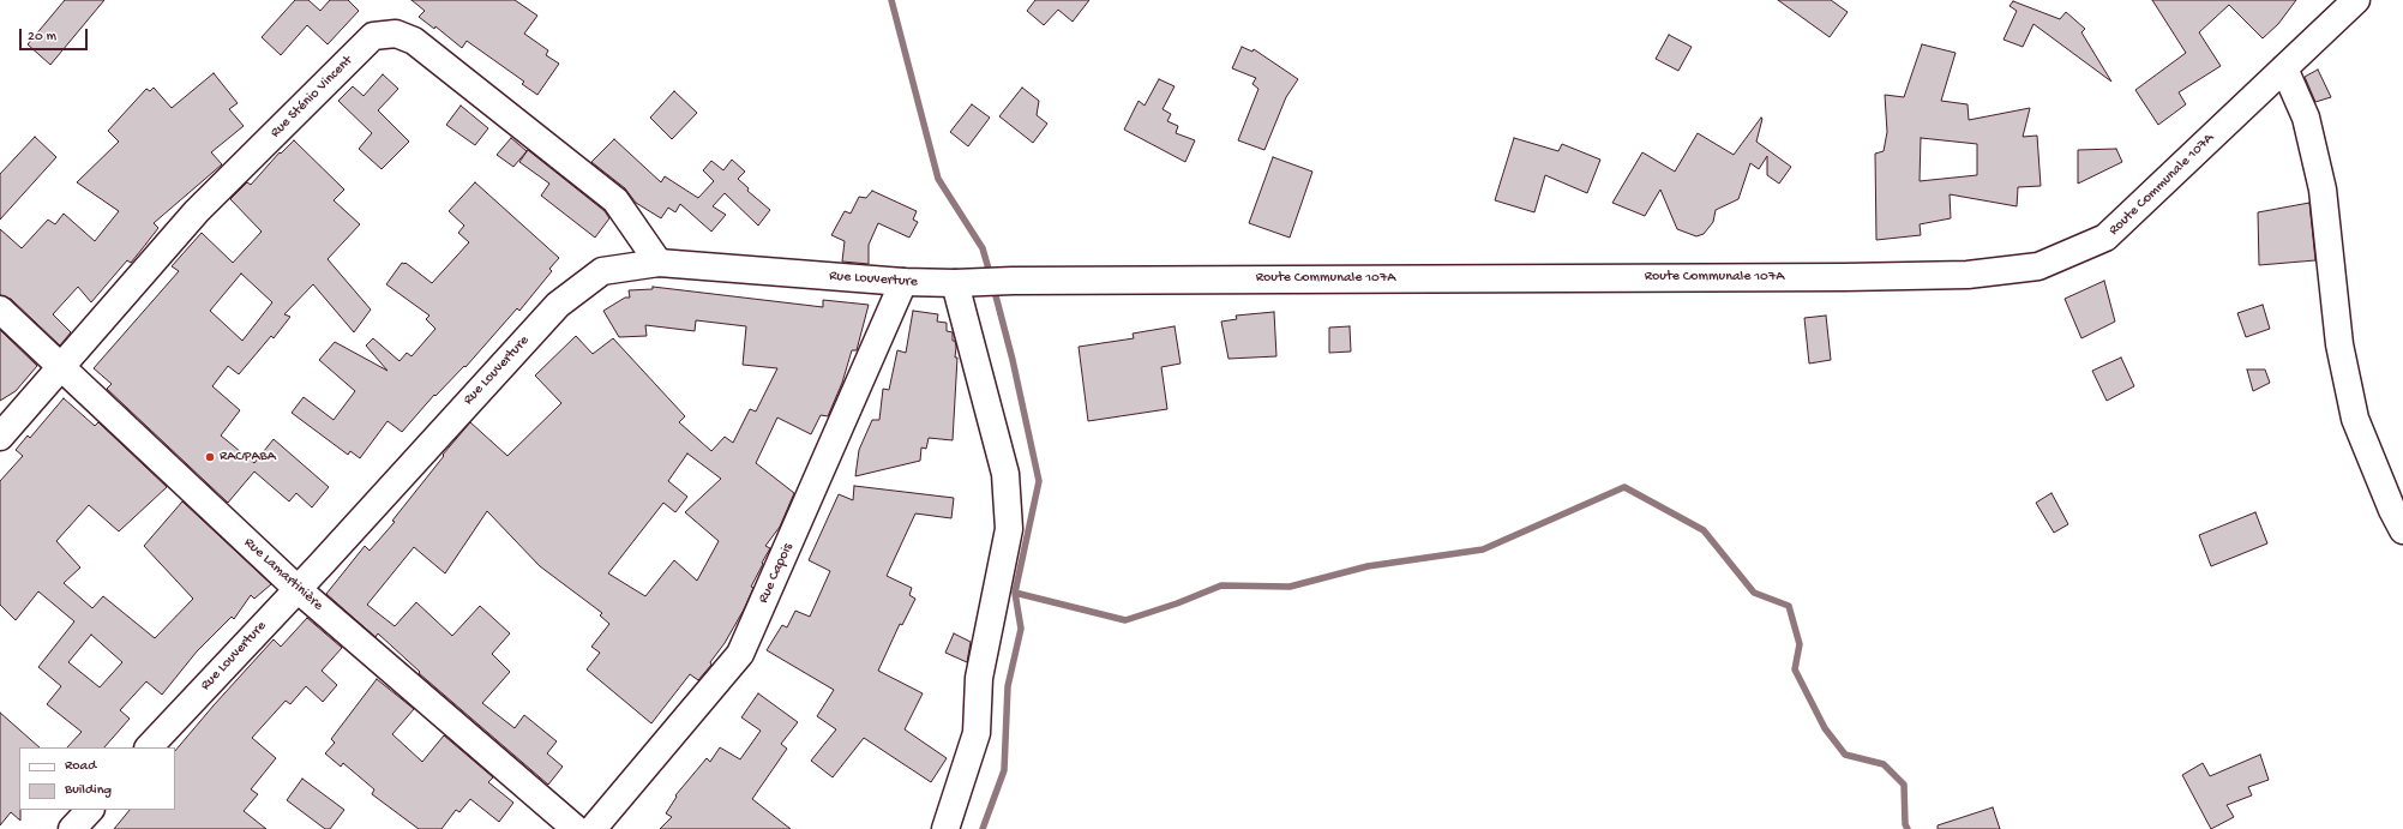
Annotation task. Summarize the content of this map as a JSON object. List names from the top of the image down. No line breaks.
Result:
{"streets":{"street":["Rue Sténio Vincent","Route Communale 107A","Rue Louverture","Rue Capois","Rue Lamartinière"]},"crossings":[["Rue Sténio Vincent","Rue Louverture"],["Rue Sténio Vincent","Rue Lamartinière"],["Route Communale 107A","Rue Louverture"],["Rue Louverture","Rue Capois"],["Rue Louverture","Rue Lamartinière"]],"places":["RACPABA"],"legend":["Road","Building"],"scale_bar":"20 m"}
